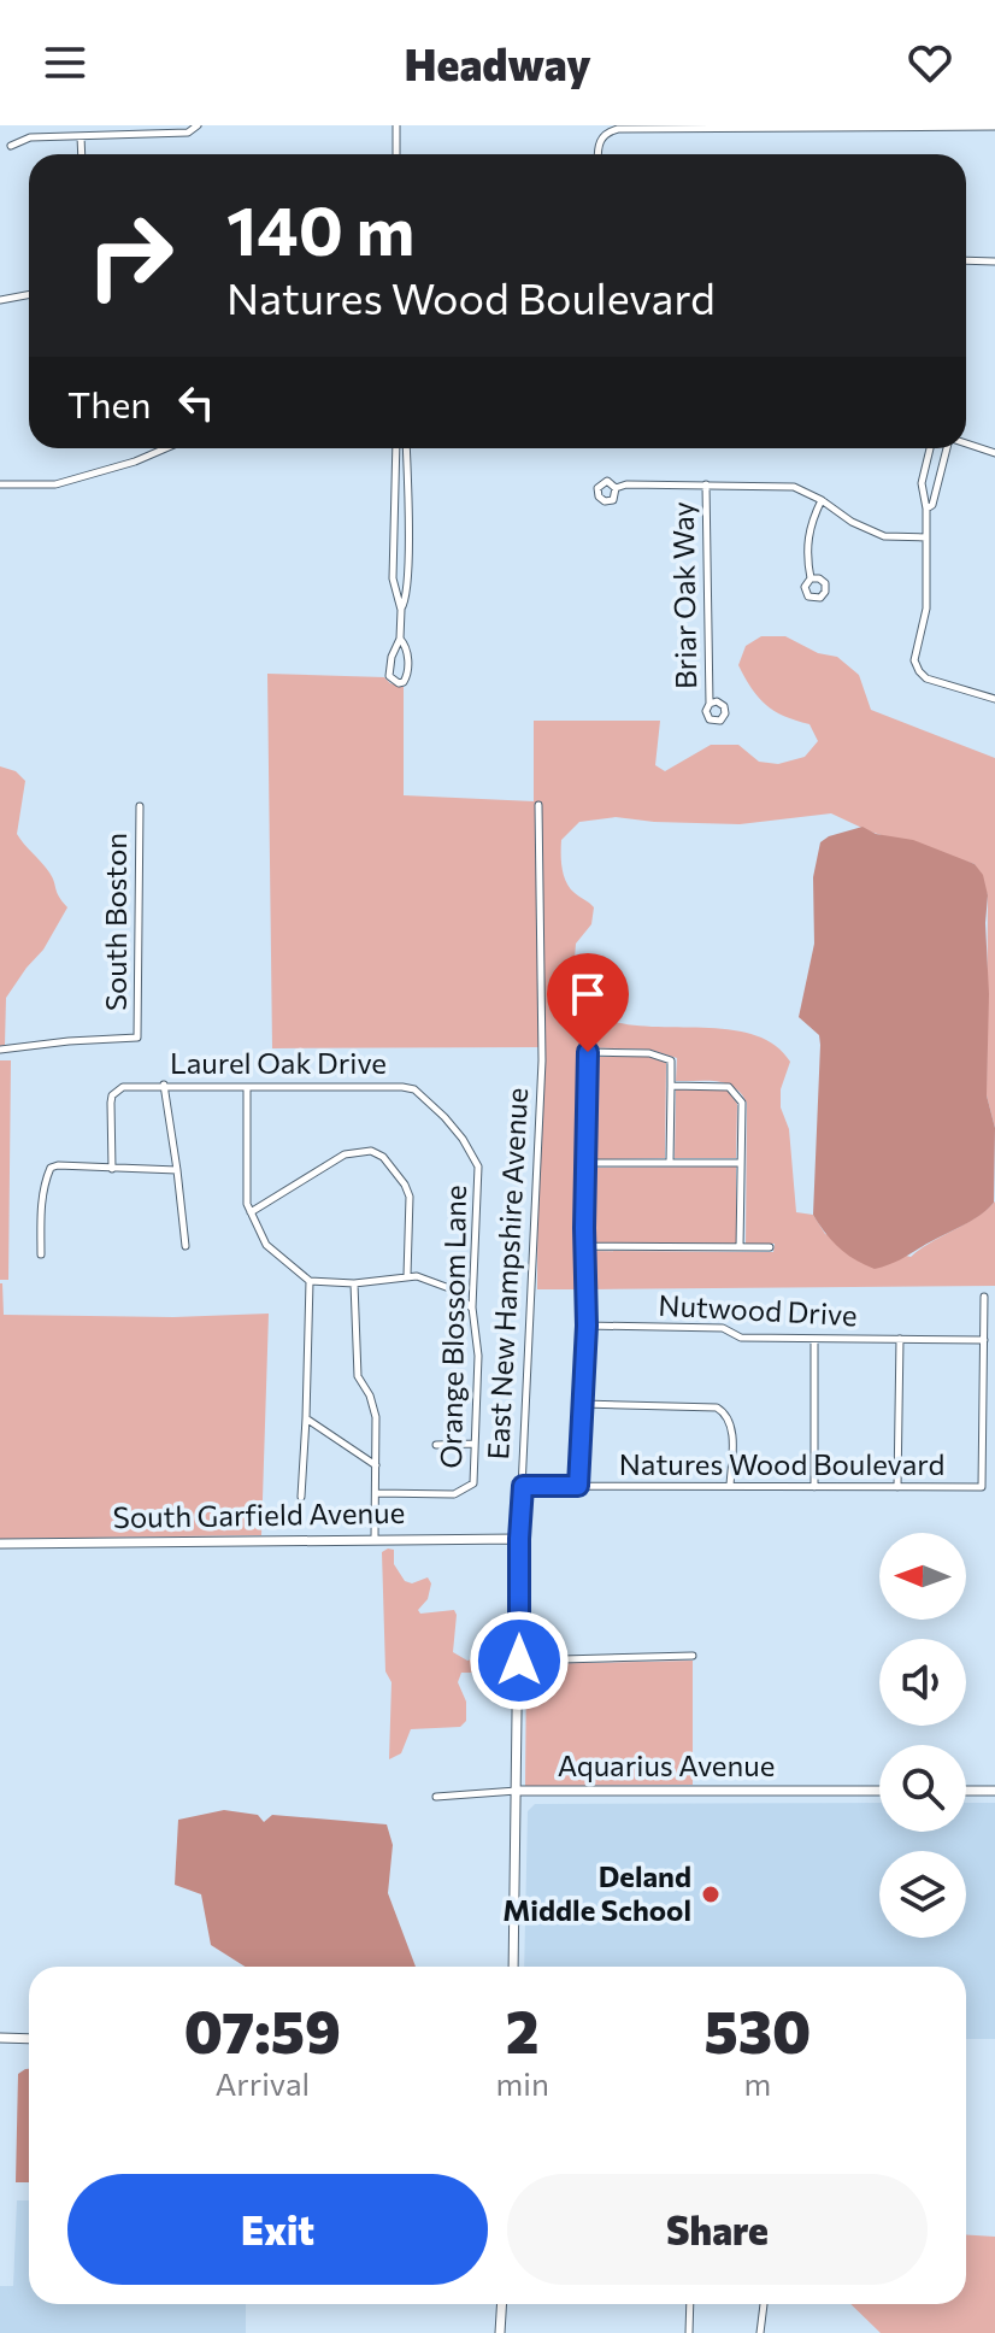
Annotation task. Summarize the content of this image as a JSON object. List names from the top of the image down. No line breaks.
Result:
{"streets":{"street":["Briar Oak Way","South Boston","Laurel Oak Drive","East New Hampshire Avenue","Nutwood Drive","Orange Blossom Lane","Natures Wood Boulevard","South Garfield Avenue","Aquarius Avenue"]},"crossings":[["Laurel Oak Drive","Orange Blossom Lane"],["East New Hampshire Avenue","Natures Wood Boulevard"],["East New Hampshire Avenue","South Garfield Avenue"],["East New Hampshire Avenue","Aquarius Avenue"],["Nutwood Drive","Natures Wood Boulevard"]],"places":["Deland Middle School"],"north":"left","page":{"header":"Headway","turn":["140 m","Natures Wood Boulevard"],"then":"Then","eta":["07:59","Arrival","2","min","530","m"],"buttons":["Exit","Share"]}}
